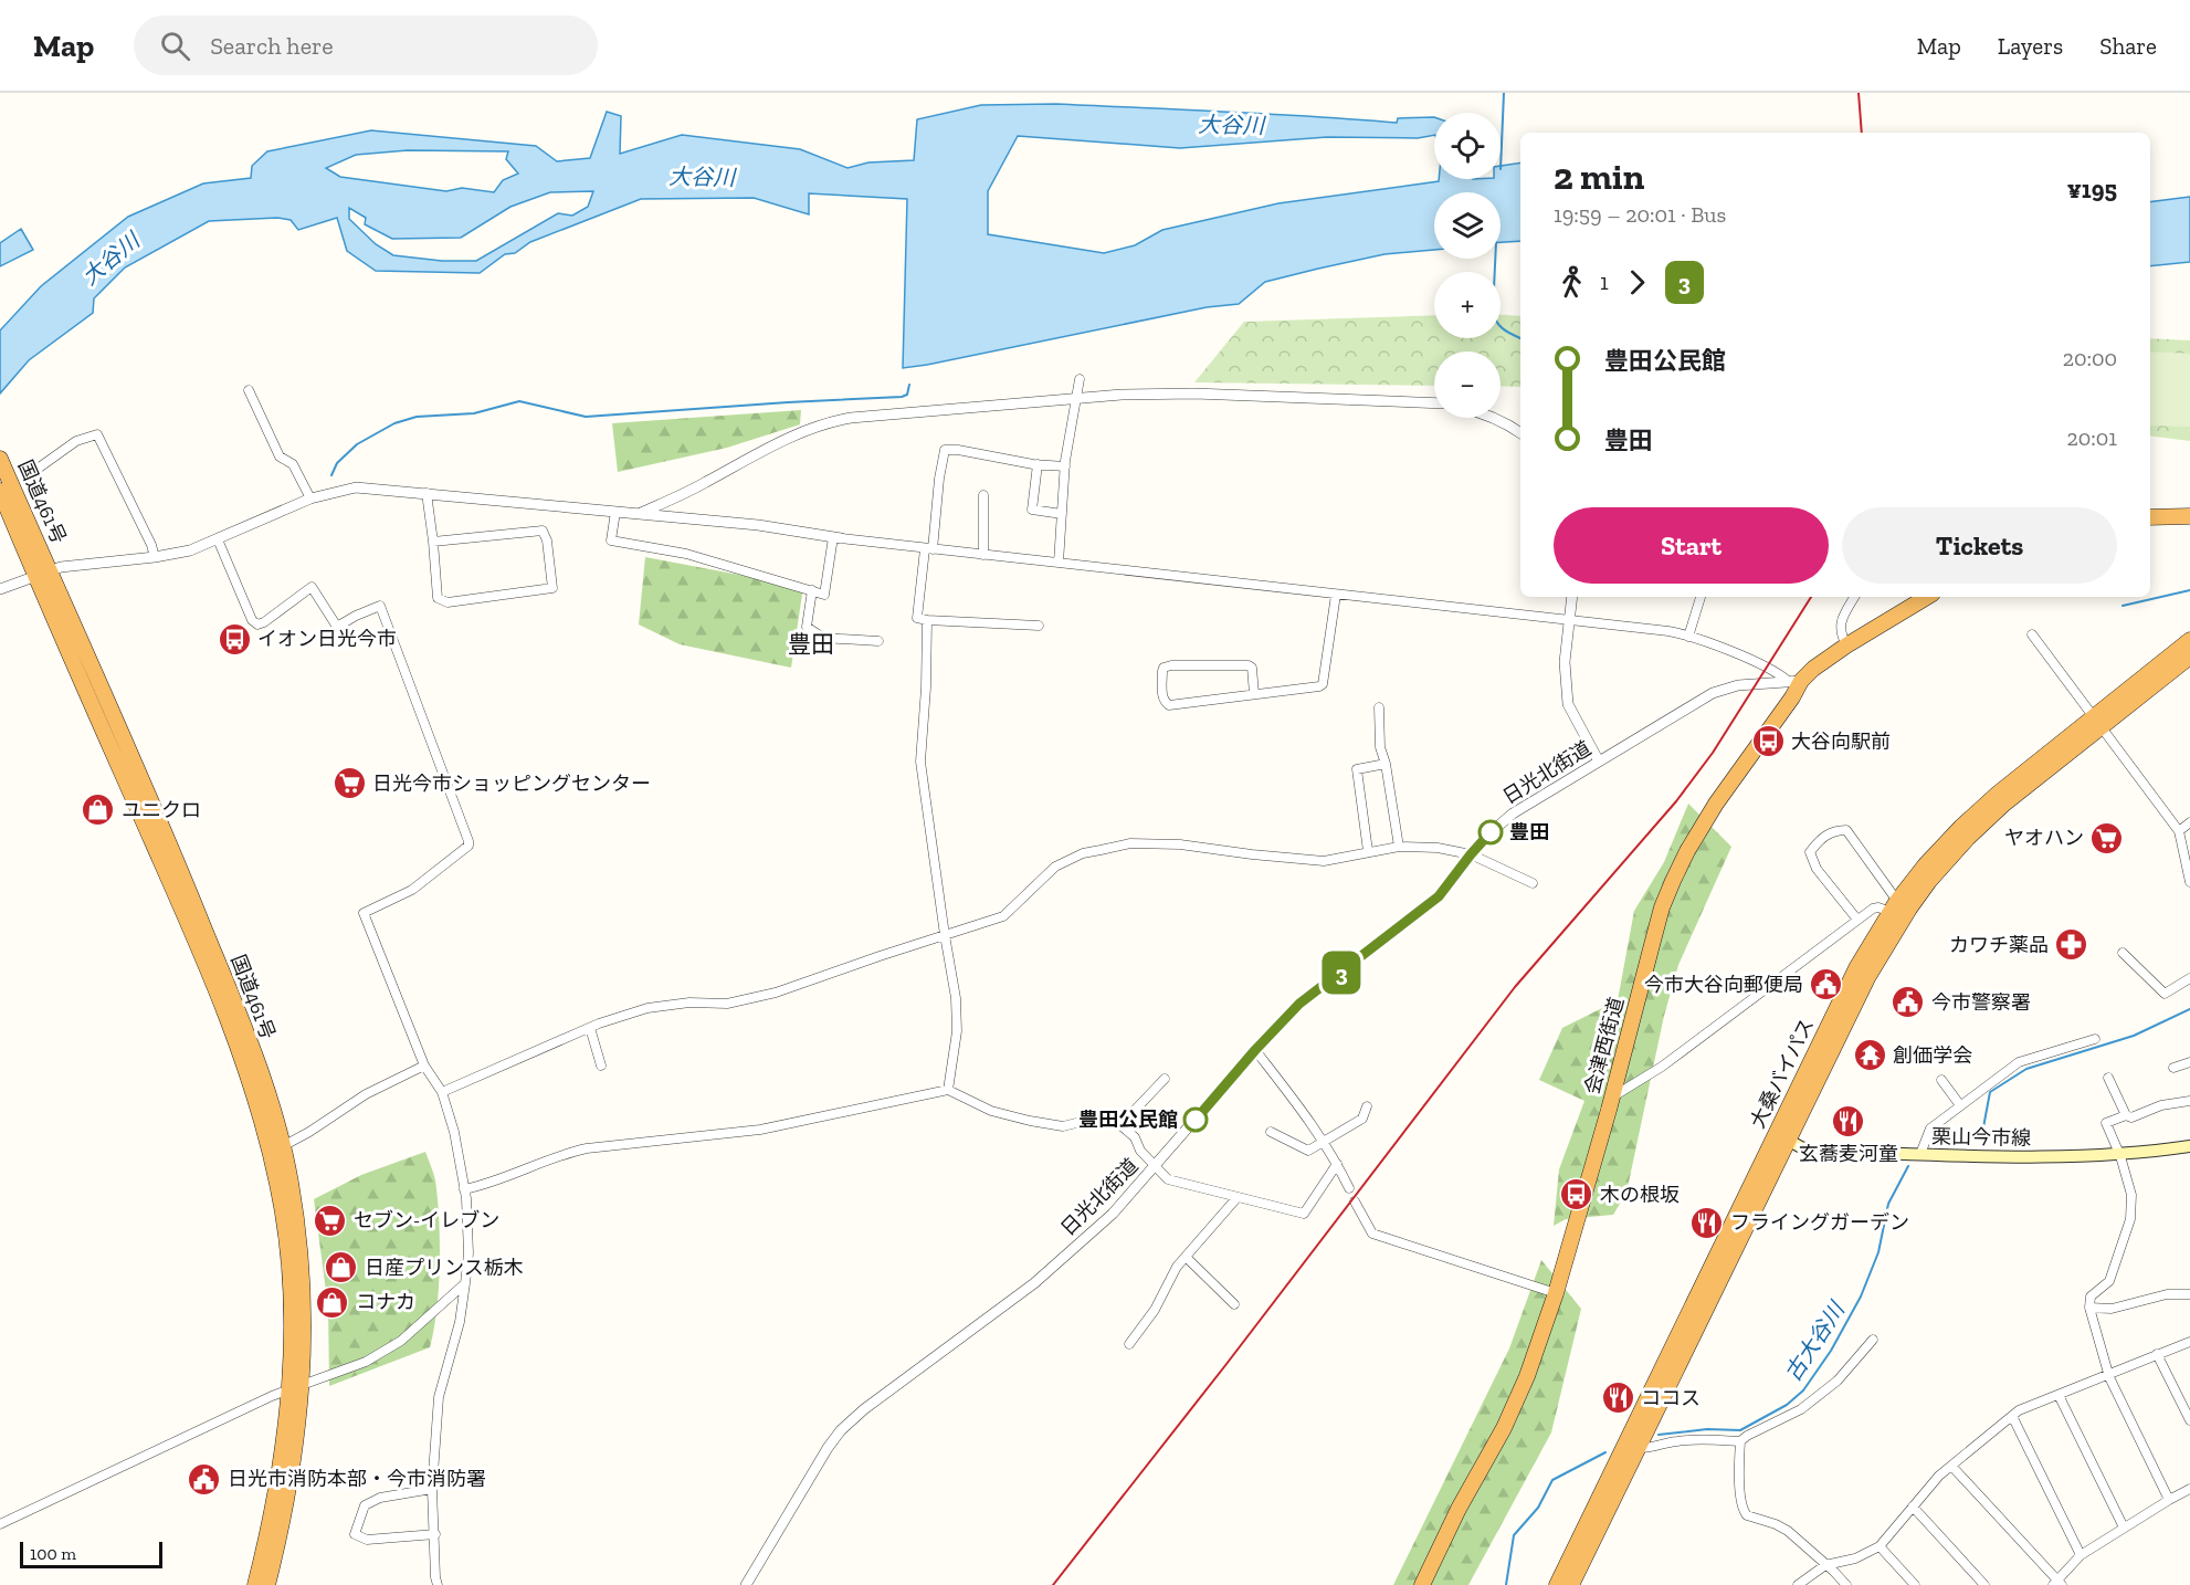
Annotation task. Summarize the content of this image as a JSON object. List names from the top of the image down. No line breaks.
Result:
{"streets":{"highway":["国道461号","会津西街道","大桑バイパス"],"main road":["栗山今市線"],"street":["日光北街道"]},"crossings":[["日光北街道","会津西街道"],["大桑バイパス","栗山今市線"]],"districts":["豊田"],"water":["大谷川","古大谷川"],"places":{"bus stop":["イオン日光今市","大谷向駅前","木の根坂"],"supermarket":["日光今市ショッピングセンター","ヤオハン","セブン-イレブン"],"shop":["ユニクロ","日産プリンス栃木","コナカ"],"other":["豊田","豊田公民館"],"pharmacy":["カワチ薬品"],"public building":["今市大谷向郵便局","今市警察署","日光市消防本部・今市消防署"],"temple":["創価学会"],"restaurant":["玄蕎麦河童","フライングガーデン","ココス"]},"lines":["bus line 3"],"scale_bar":"100 m","page":{"header":"Map","search":"Search here","nav":["Map","Layers","Share"],"on_map":"3","map_buttons":["+","−"],"heading":["2 min","19:59 – 20:01 · Bus","¥195"],"legs":["1","3"],"list":[{"name":"豊田公民館","value":"20:00"},{"name":"豊田","value":"20:01"}],"buttons":["Start","Tickets"],"scale":"100 m"}}
